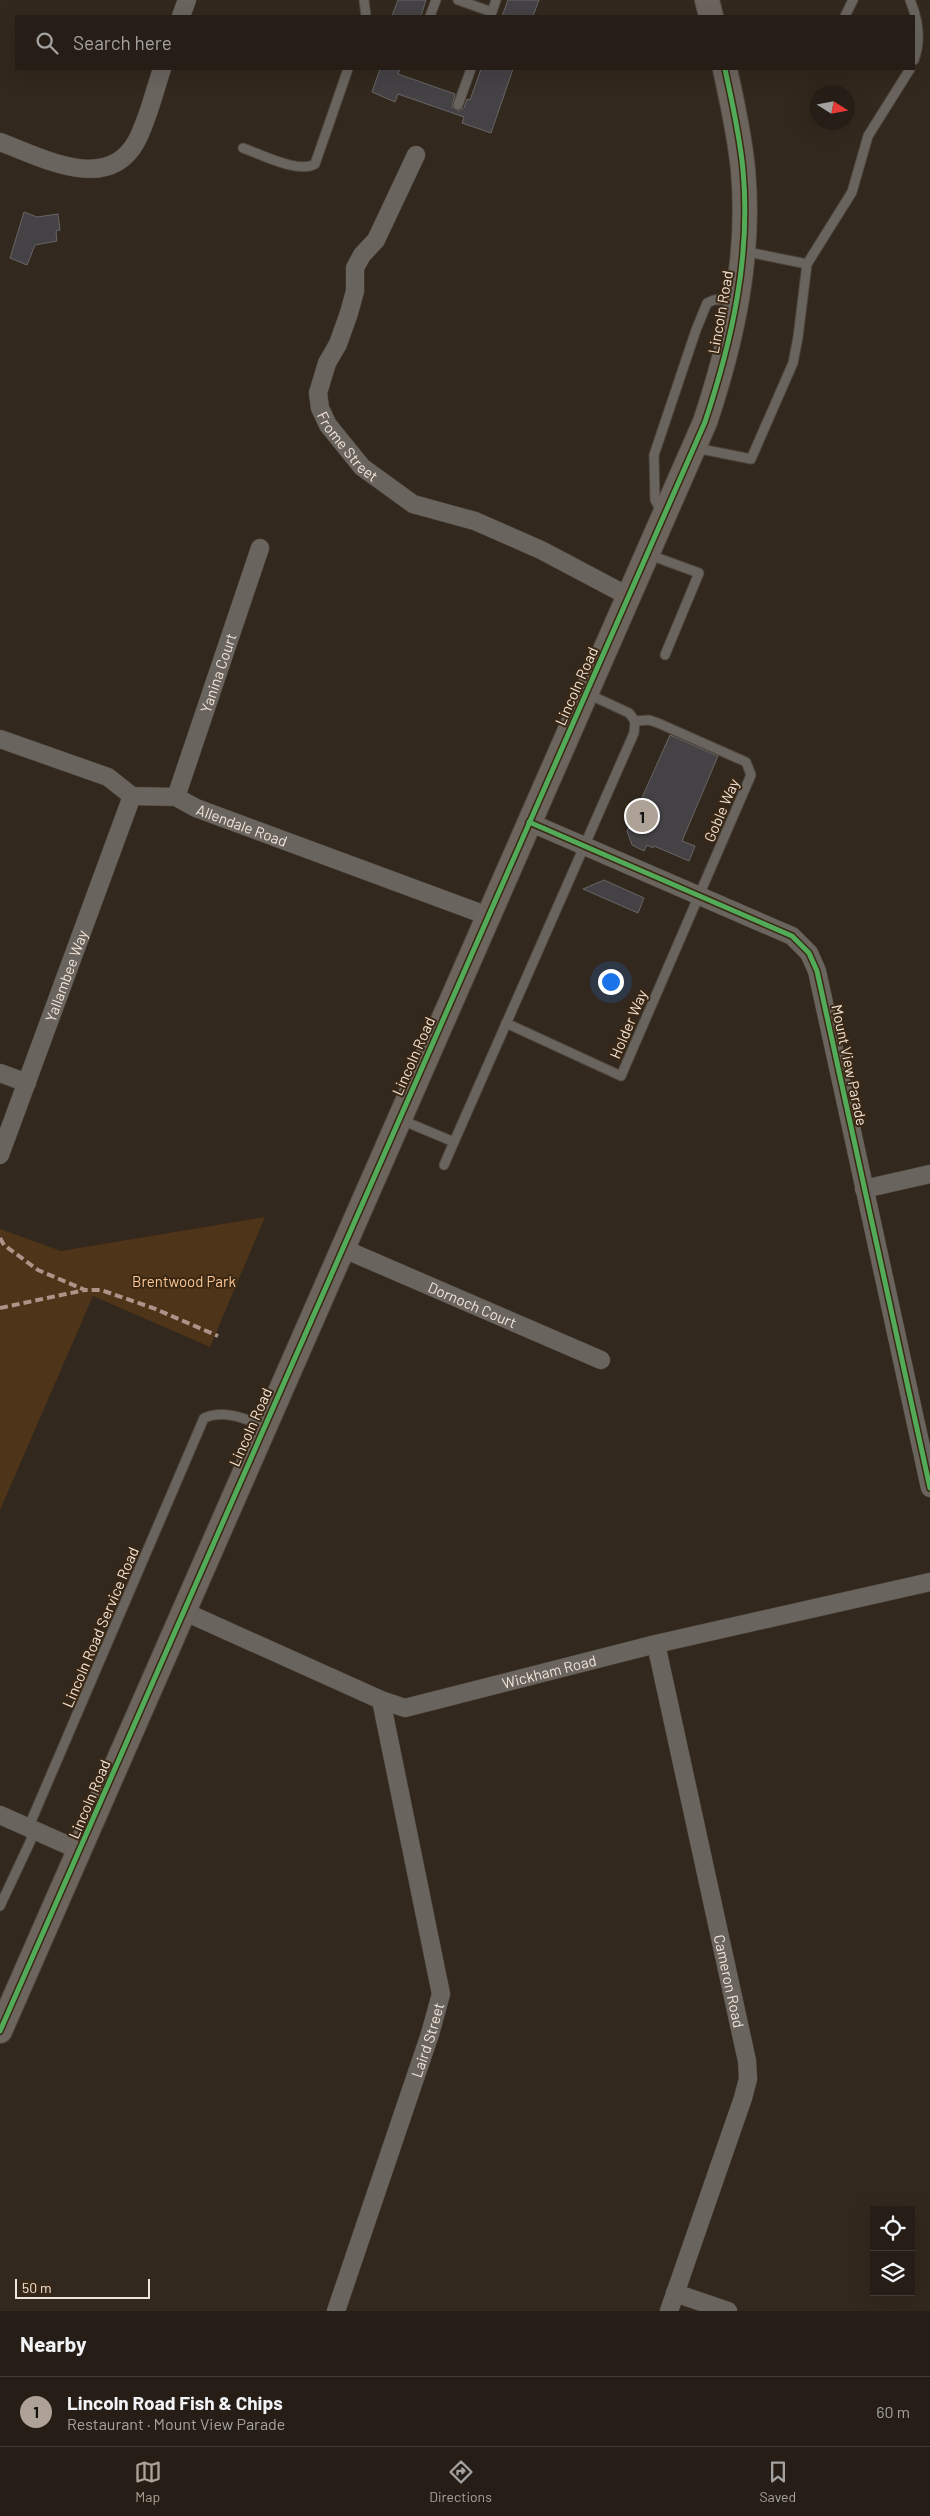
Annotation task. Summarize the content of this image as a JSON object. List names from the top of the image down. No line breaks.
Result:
{"streets":{"main road":["Lincoln Road"],"street":["Frome Street","Yanina Court","Allendale Road","Yallambee Way","Mount View Parade","Dornoch Court","Wickham Road","Cameron Road","Laird Street"],"lane":["Goble Way","Holder Way","Lincoln Road Service Road"]},"crossings":[["Lincoln Road","Frome Street"],["Lincoln Road","Allendale Road"],["Lincoln Road","Mount View Parade"],["Lincoln Road","Dornoch Court"],["Lincoln Road","Lincoln Road Service Road"],["Lincoln Road","Wickham Road"],["Yanina Court","Allendale Road"],["Goble Way","Holder Way"],["Goble Way","Mount View Parade"],["Allendale Road","Yallambee Way"],["Holder Way","Mount View Parade"],["Wickham Road","Cameron Road"],["Wickham Road","Laird Street"]],"parks":["Brentwood Park"],"scale_bar":"50 m","north":"right","page":{"search":"Search here","pins":"1","scale":"50 m","heading":"Nearby","list":[{"mark":"1","name":"Lincoln Road Fish & Chips","note":"Restaurant · Mount View Parade","value":"60 m"}],"nav":["Map","Directions","Saved"]}}
